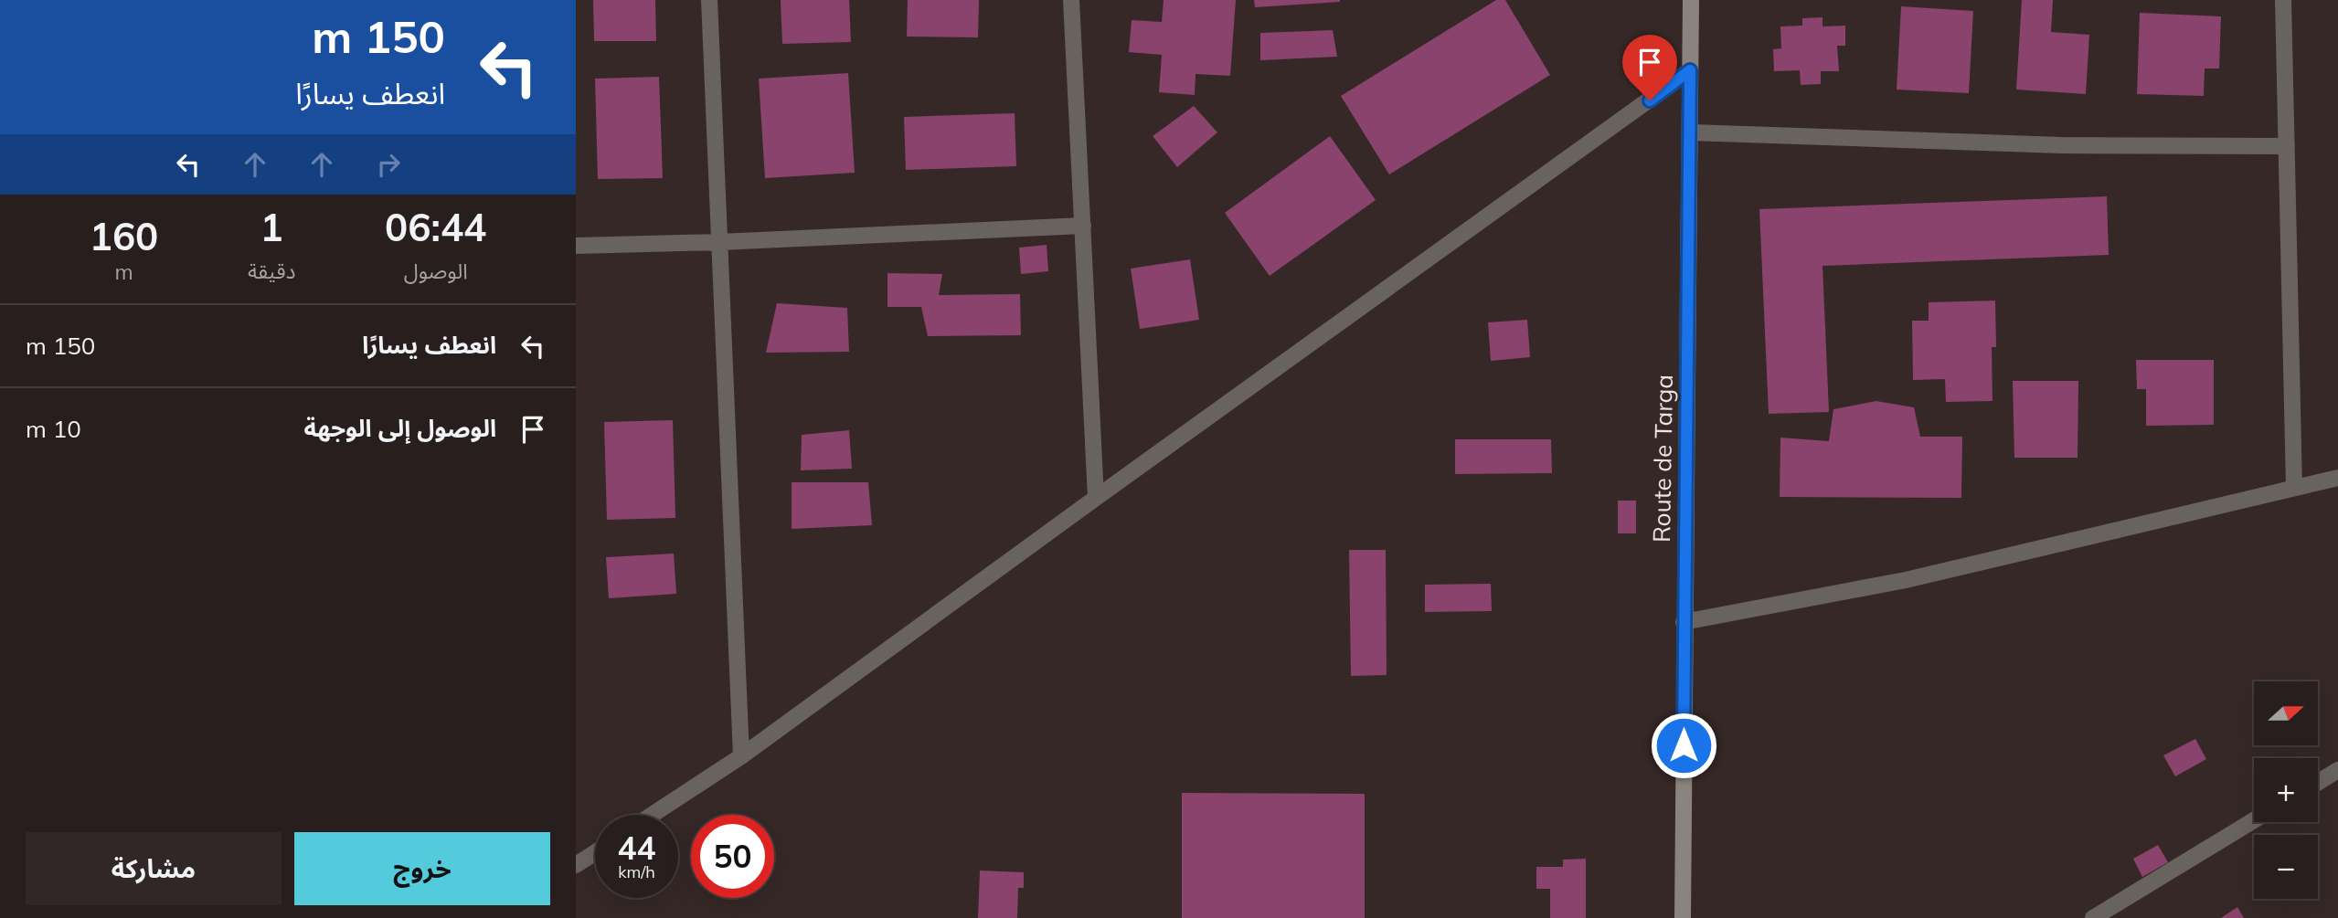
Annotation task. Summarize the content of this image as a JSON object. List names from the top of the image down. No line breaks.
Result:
{"streets":{"main road":["Route de Targa"]},"north":"right","page":{"turn":["150 m","انعطف يسارًا"],"eta":["06:44","الوصول","1","دقيقة","160","m"],"list":[{"name":"انعطف يسارًا","value":"150 m"},{"name":"الوصول إلى الوجهة","value":"10 m"}],"map_buttons":["+","−"],"speed":"44 km/h","limit":"50","buttons":["خروج","مشاركة"]}}
